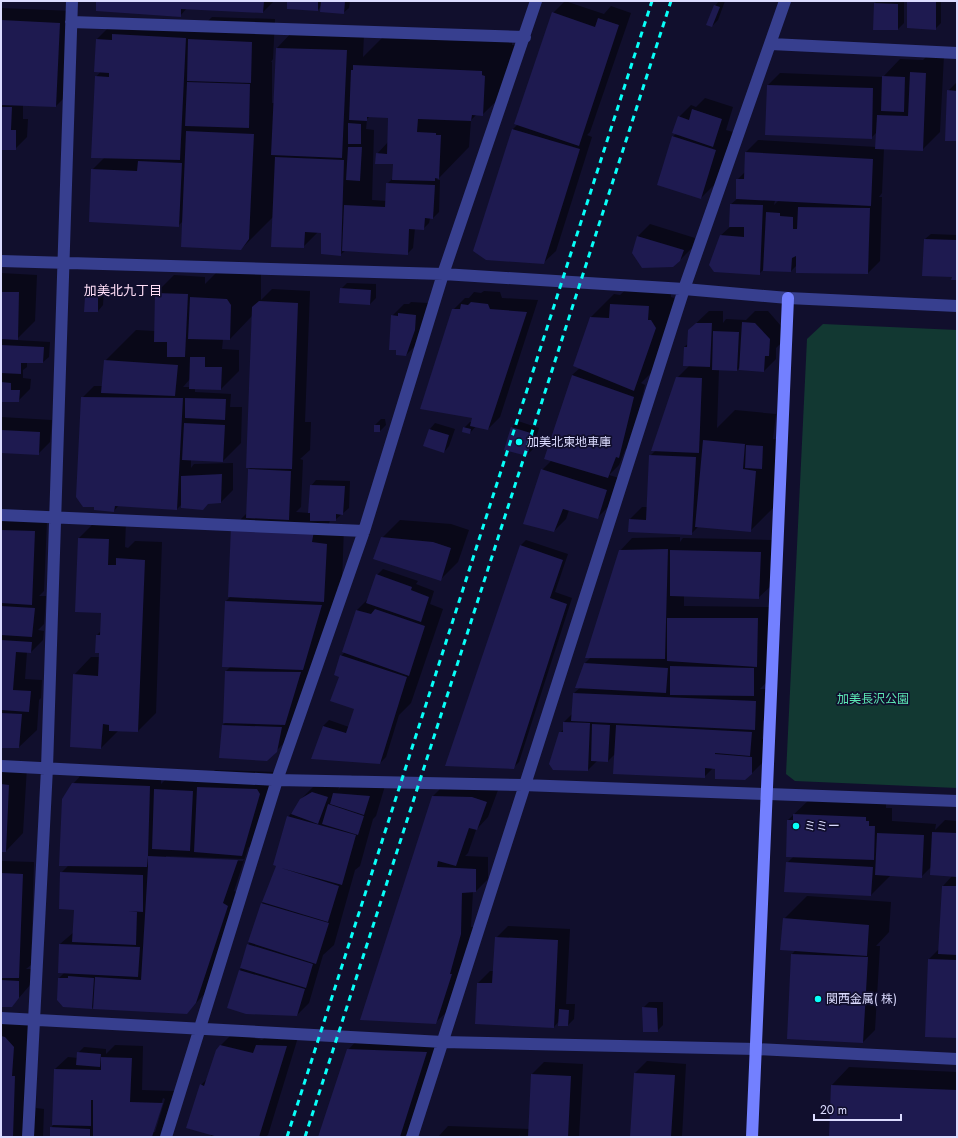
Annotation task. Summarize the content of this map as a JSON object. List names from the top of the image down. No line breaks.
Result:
{"districts":["加美北九丁目"],"parks":["加美長沢公園"],"places":["加美北東地車庫","ミミー","関西金属( 株)"],"scale_bar":"20 m"}
